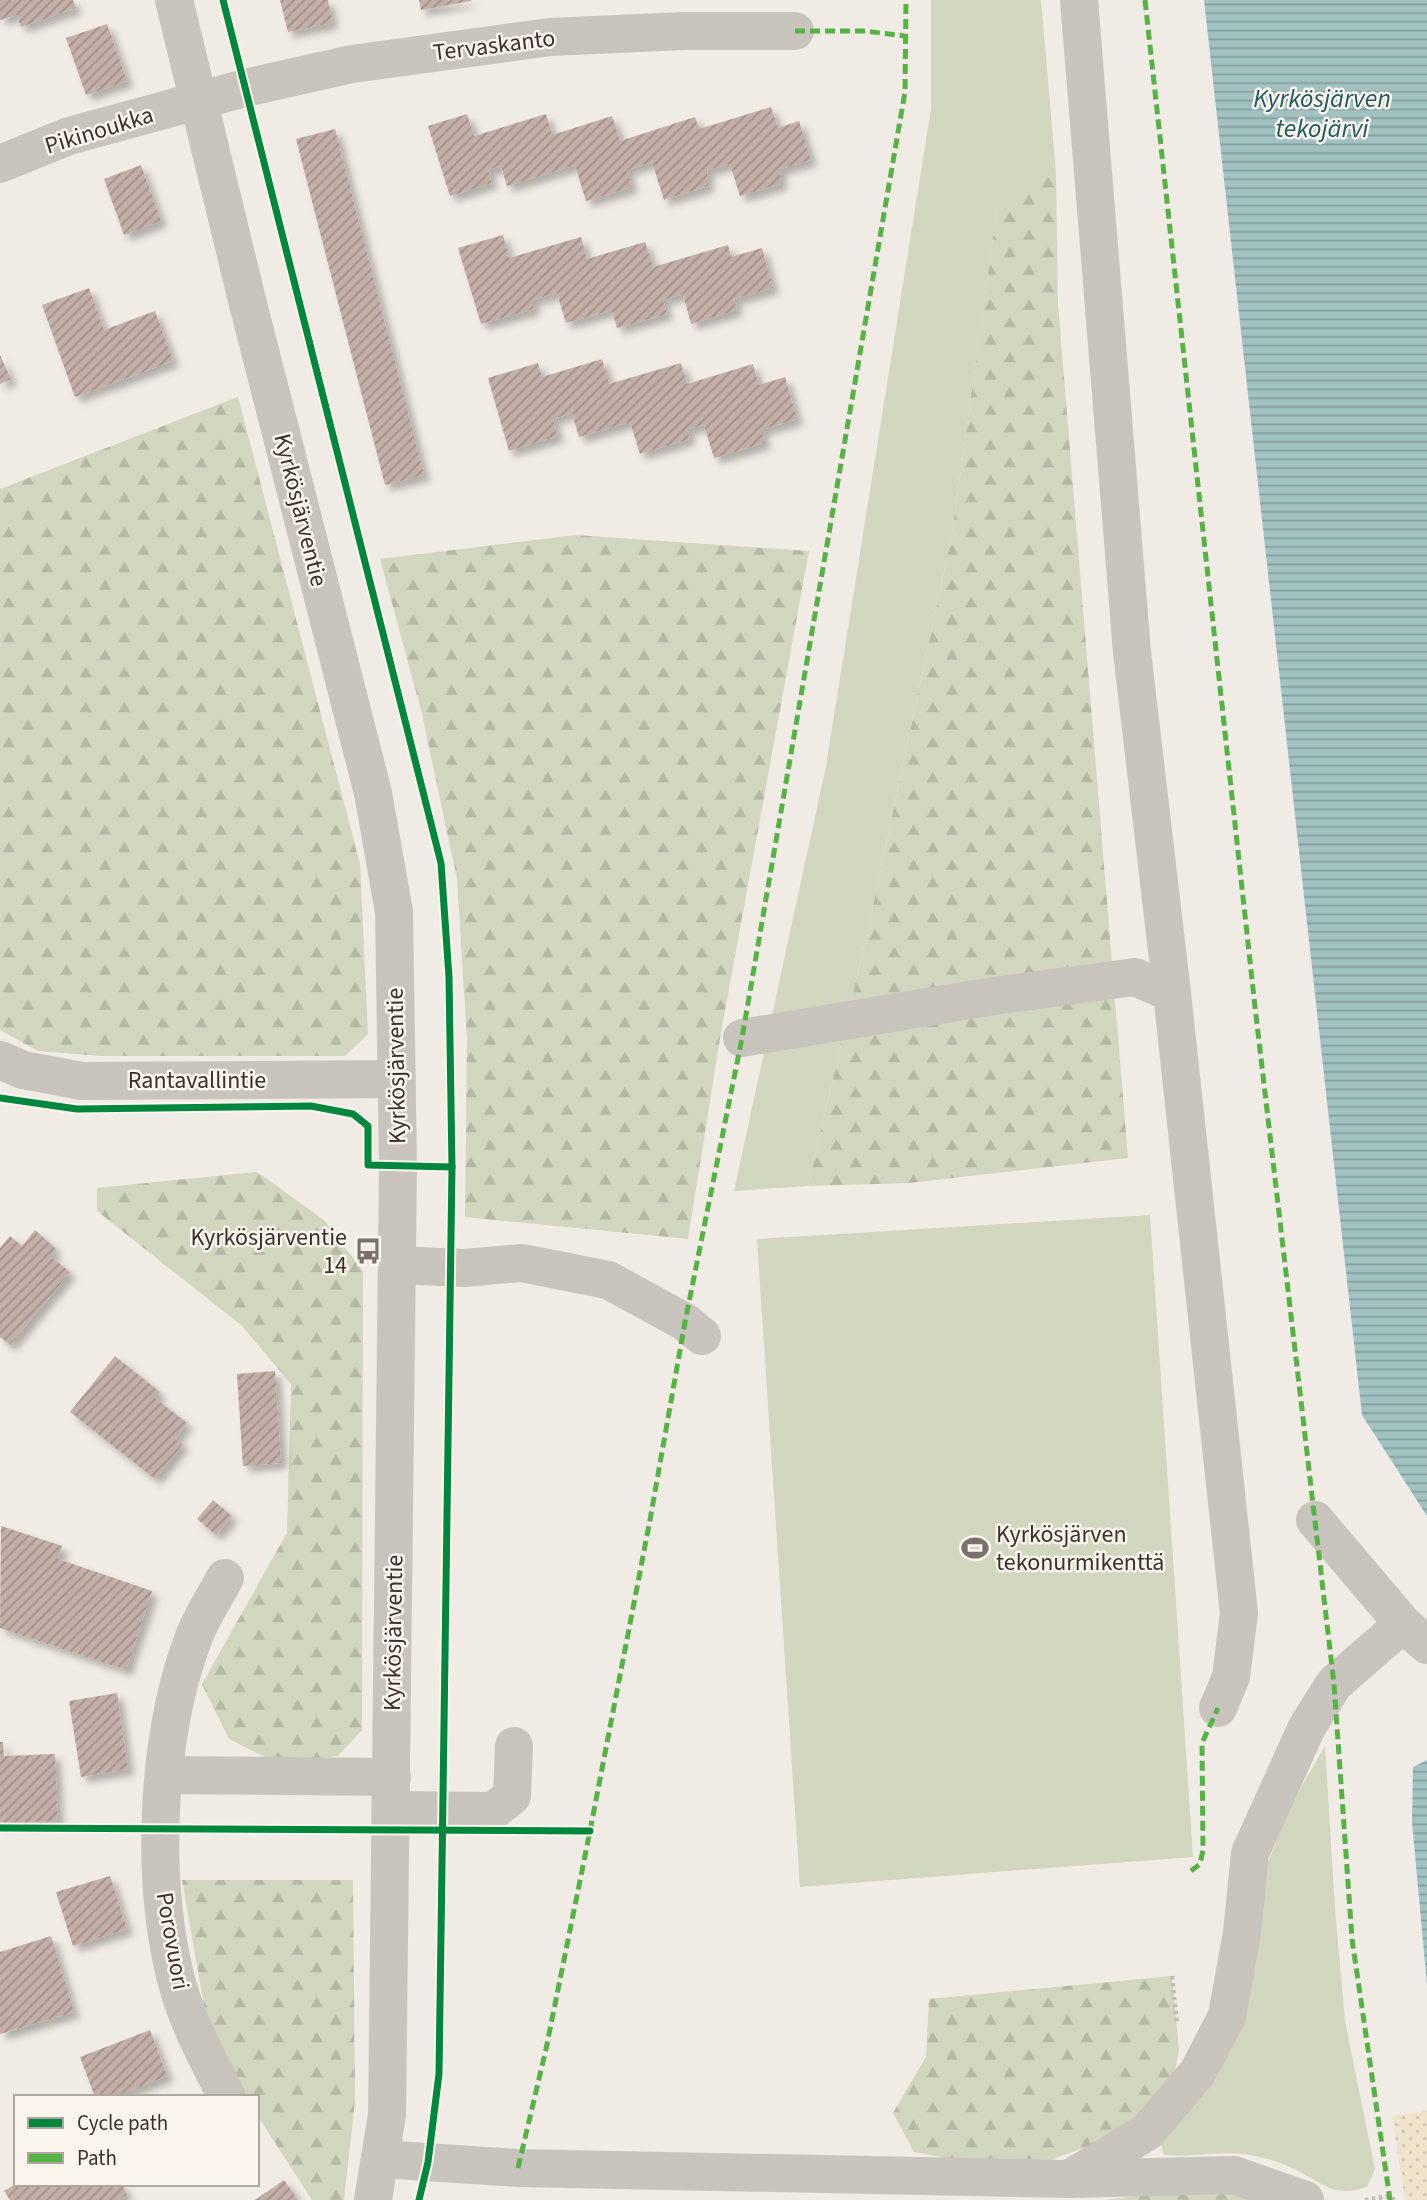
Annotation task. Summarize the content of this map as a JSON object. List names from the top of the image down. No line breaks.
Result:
{"streets":{"street":["Tervaskanto","Pikinoukka","Kyrkösjärventie","Rantavallintie","Porovuori"]},"crossings":[["Tervaskanto","Pikinoukka"],["Tervaskanto","Kyrkösjärventie"],["Pikinoukka","Kyrkösjärventie"],["Kyrkösjärventie","Rantavallintie"]],"water":["Kyrkösjärven tekojärvi"],"places":{"bus stop":["Kyrkösjärventie 14"],"sports":["Kyrkösjärven tekonurmikenttä"]},"legend":["Cycle path","Path"]}
